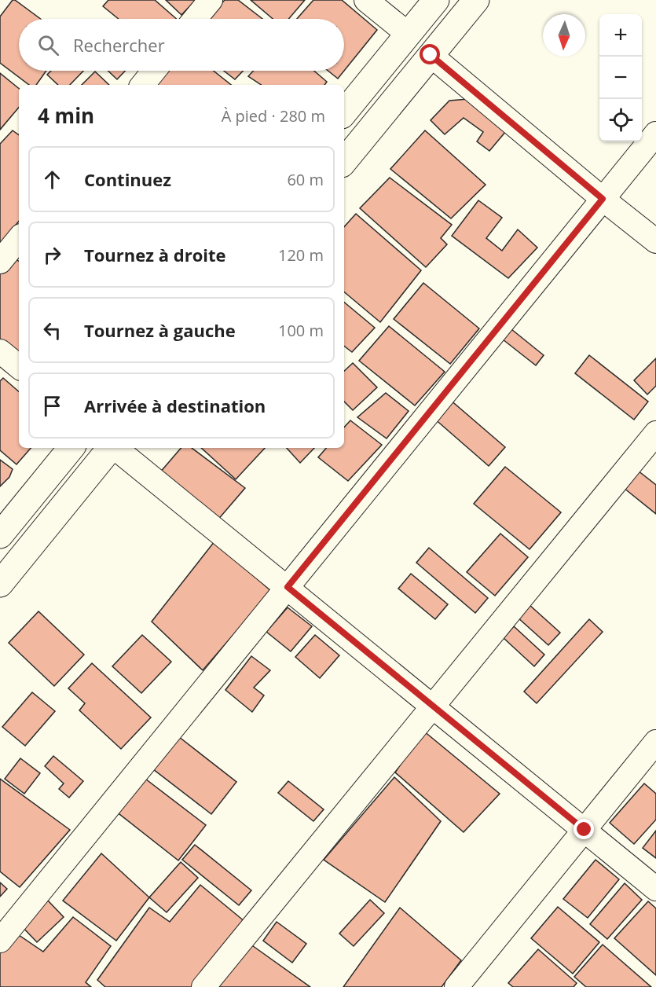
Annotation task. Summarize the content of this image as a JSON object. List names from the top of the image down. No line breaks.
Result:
{"north":"bottom","page":{"map_buttons":["+","−"],"search":"Rechercher","heading":["4 min","À pied · 280 m"],"list":[["Continuez","60 m"],["Tournez à droite","120 m"],["Tournez à gauche","100 m"],"Arrivée à destination"]}}
